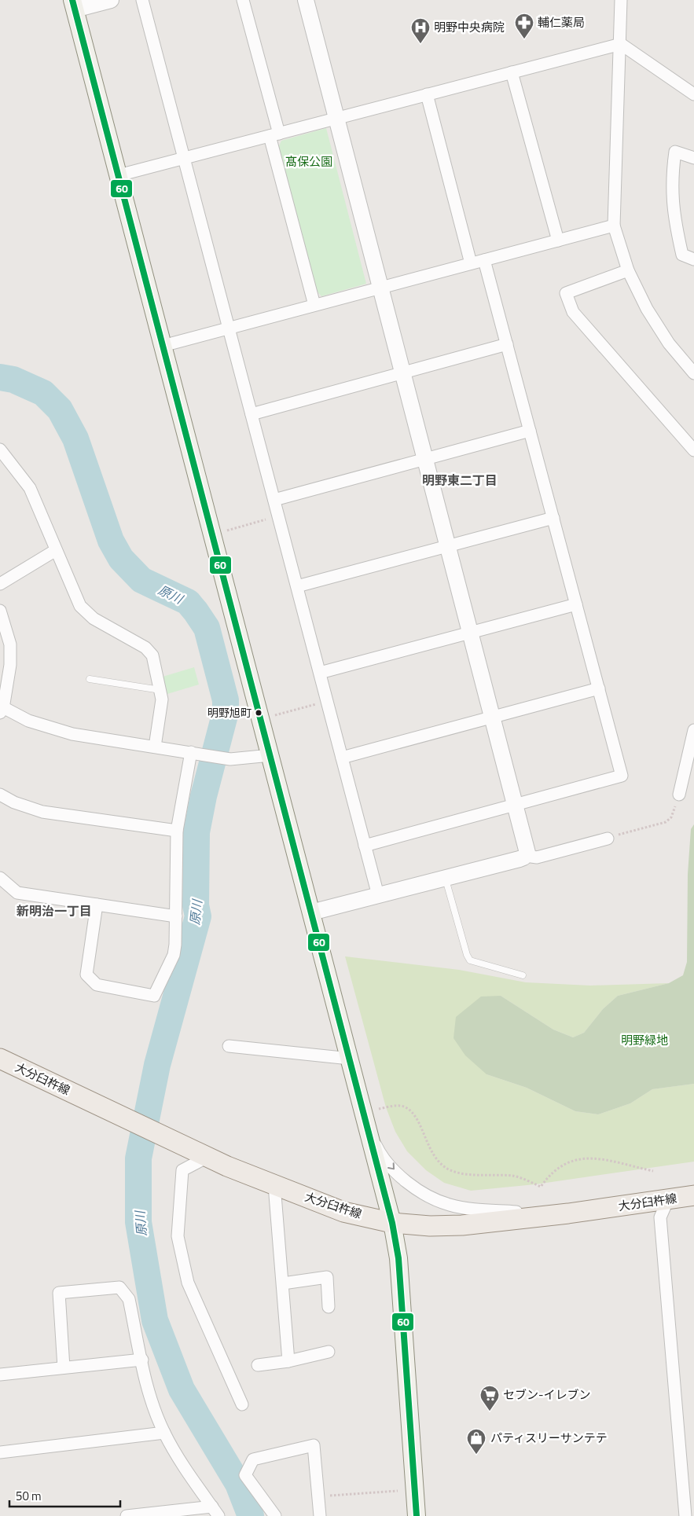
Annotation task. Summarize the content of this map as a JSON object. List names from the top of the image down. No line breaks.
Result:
{"streets":{"main road":["大分臼杵線"]},"districts":["明野東二丁目","新明治一丁目"],"water":["原川"],"parks":["髙保公園","明野緑地"],"places":{"pharmacy":["輔仁薬局"],"hospital":["明野中央病院"],"other":["明野旭町"],"supermarket":["セブン-イレブン"],"shop":["パティスリーサンテテ"]},"lines":["transit line 60"],"scale_bar":"50 m"}
